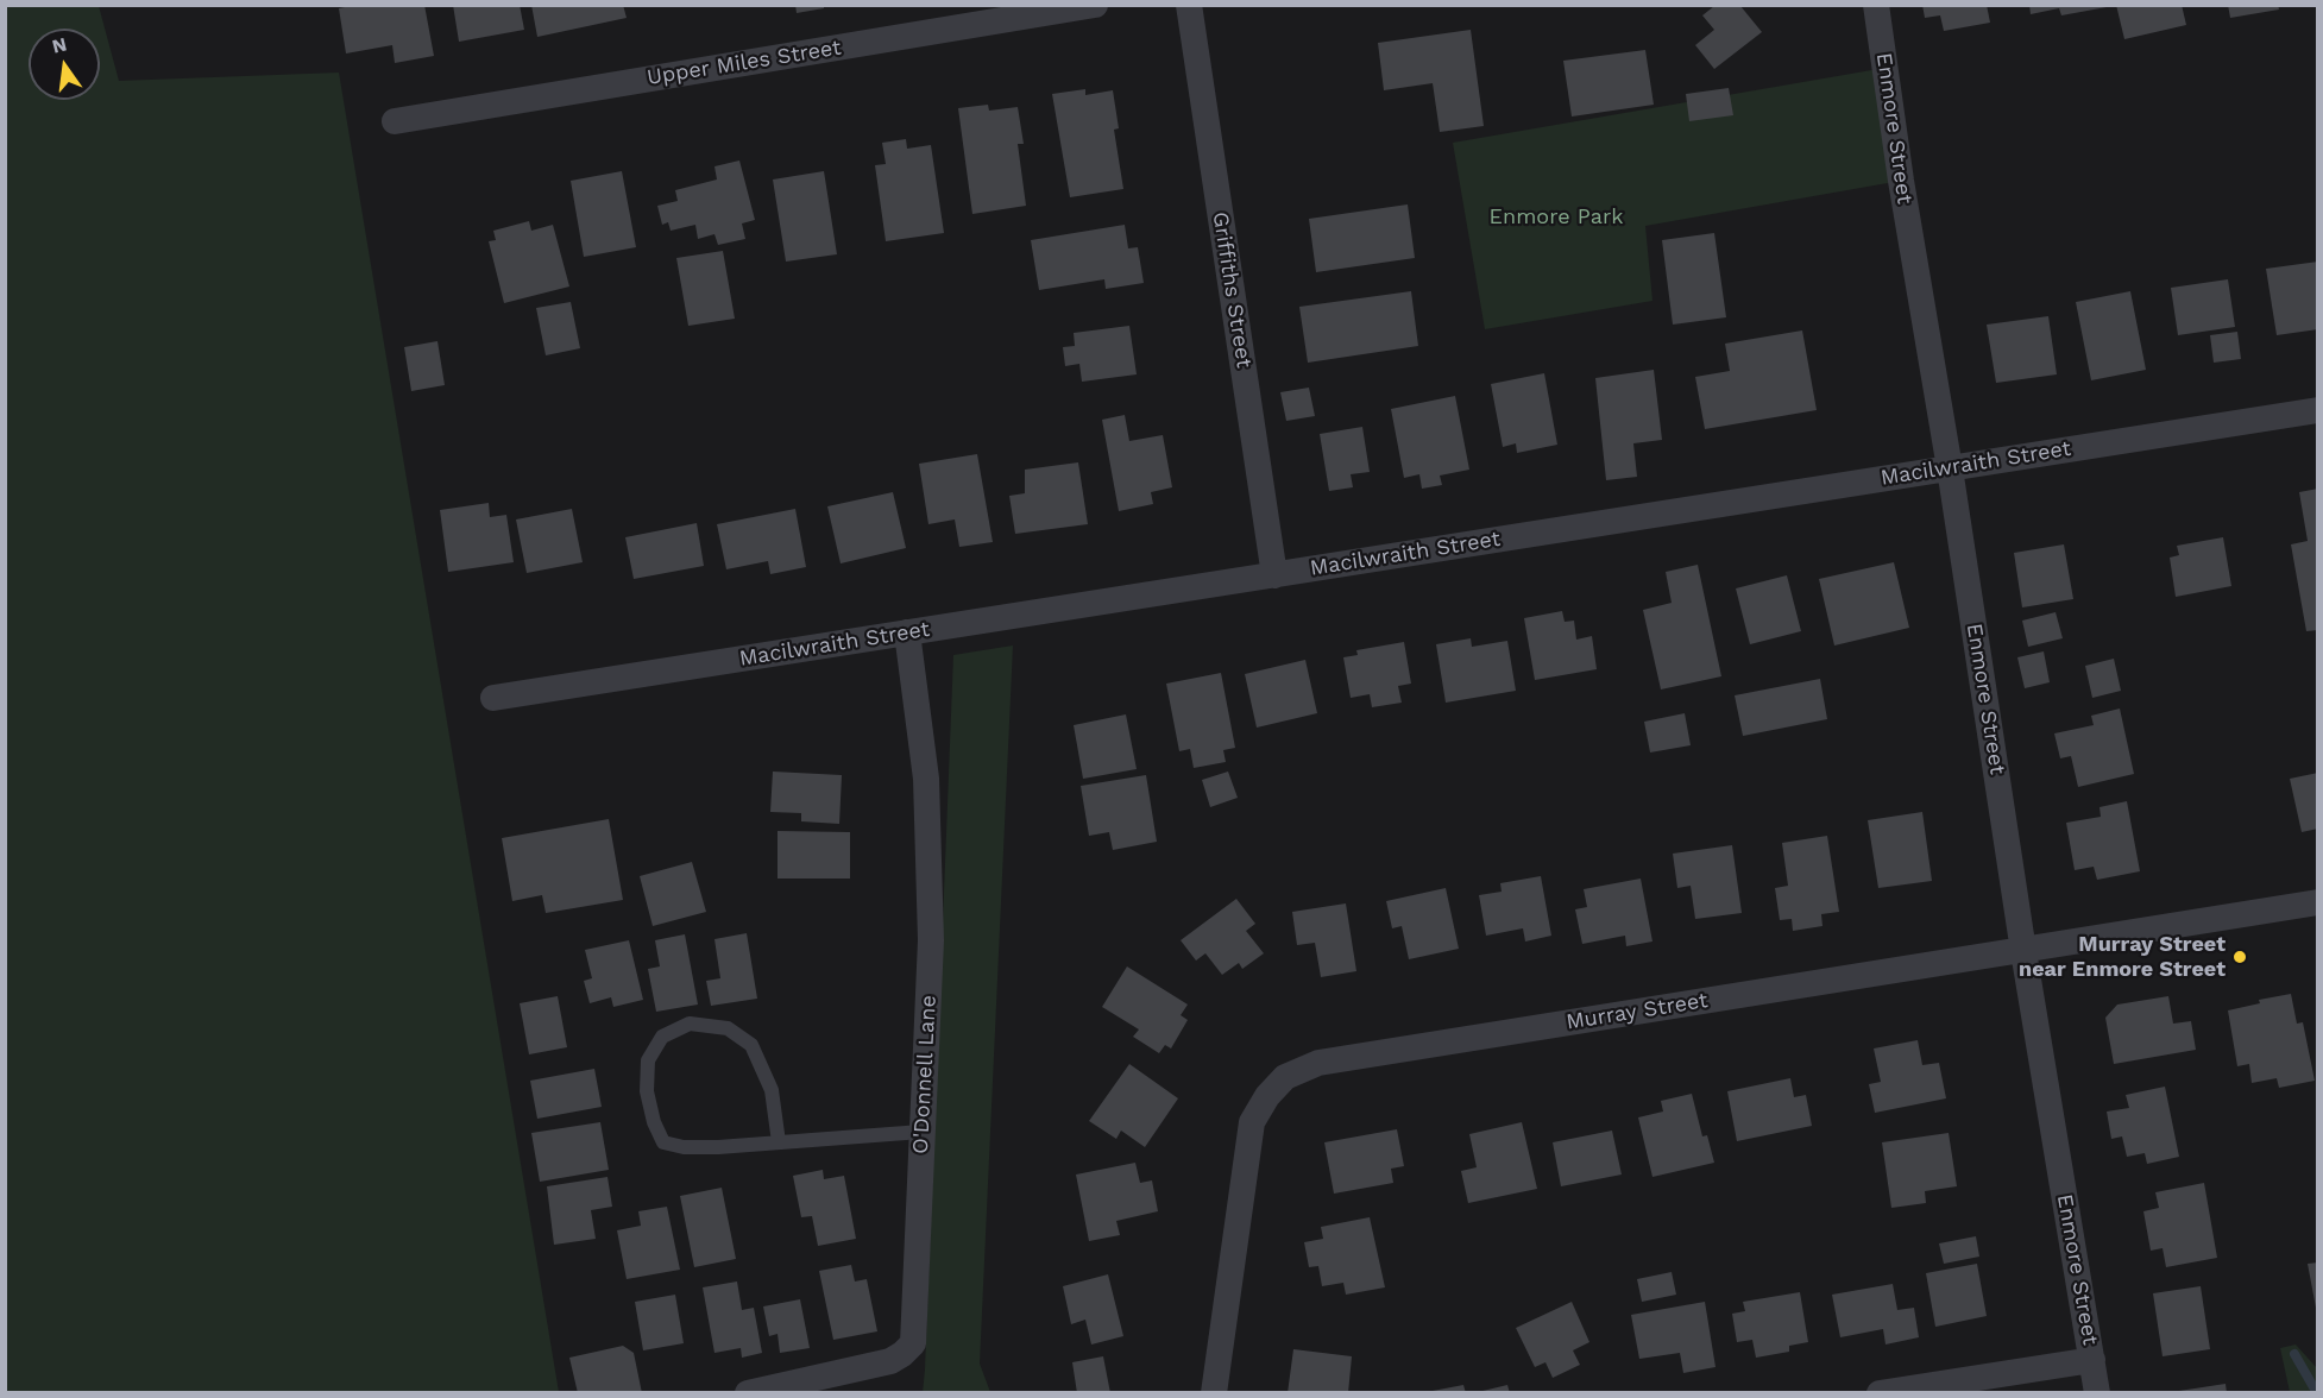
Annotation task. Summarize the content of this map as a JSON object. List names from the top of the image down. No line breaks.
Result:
{"streets":{"street":["Upper Miles Street","Enmore Street","Griffiths Street","Macilwraith Street","Murray Street","O'Donnell Lane"]},"crossings":[["Enmore Street","Macilwraith Street"],["Enmore Street","Murray Street"],["Griffiths Street","Macilwraith Street"],["Macilwraith Street","O'Donnell Lane"]],"parks":["Enmore Park"],"places":["Murray Street near Enmore Street"],"north":"top"}
